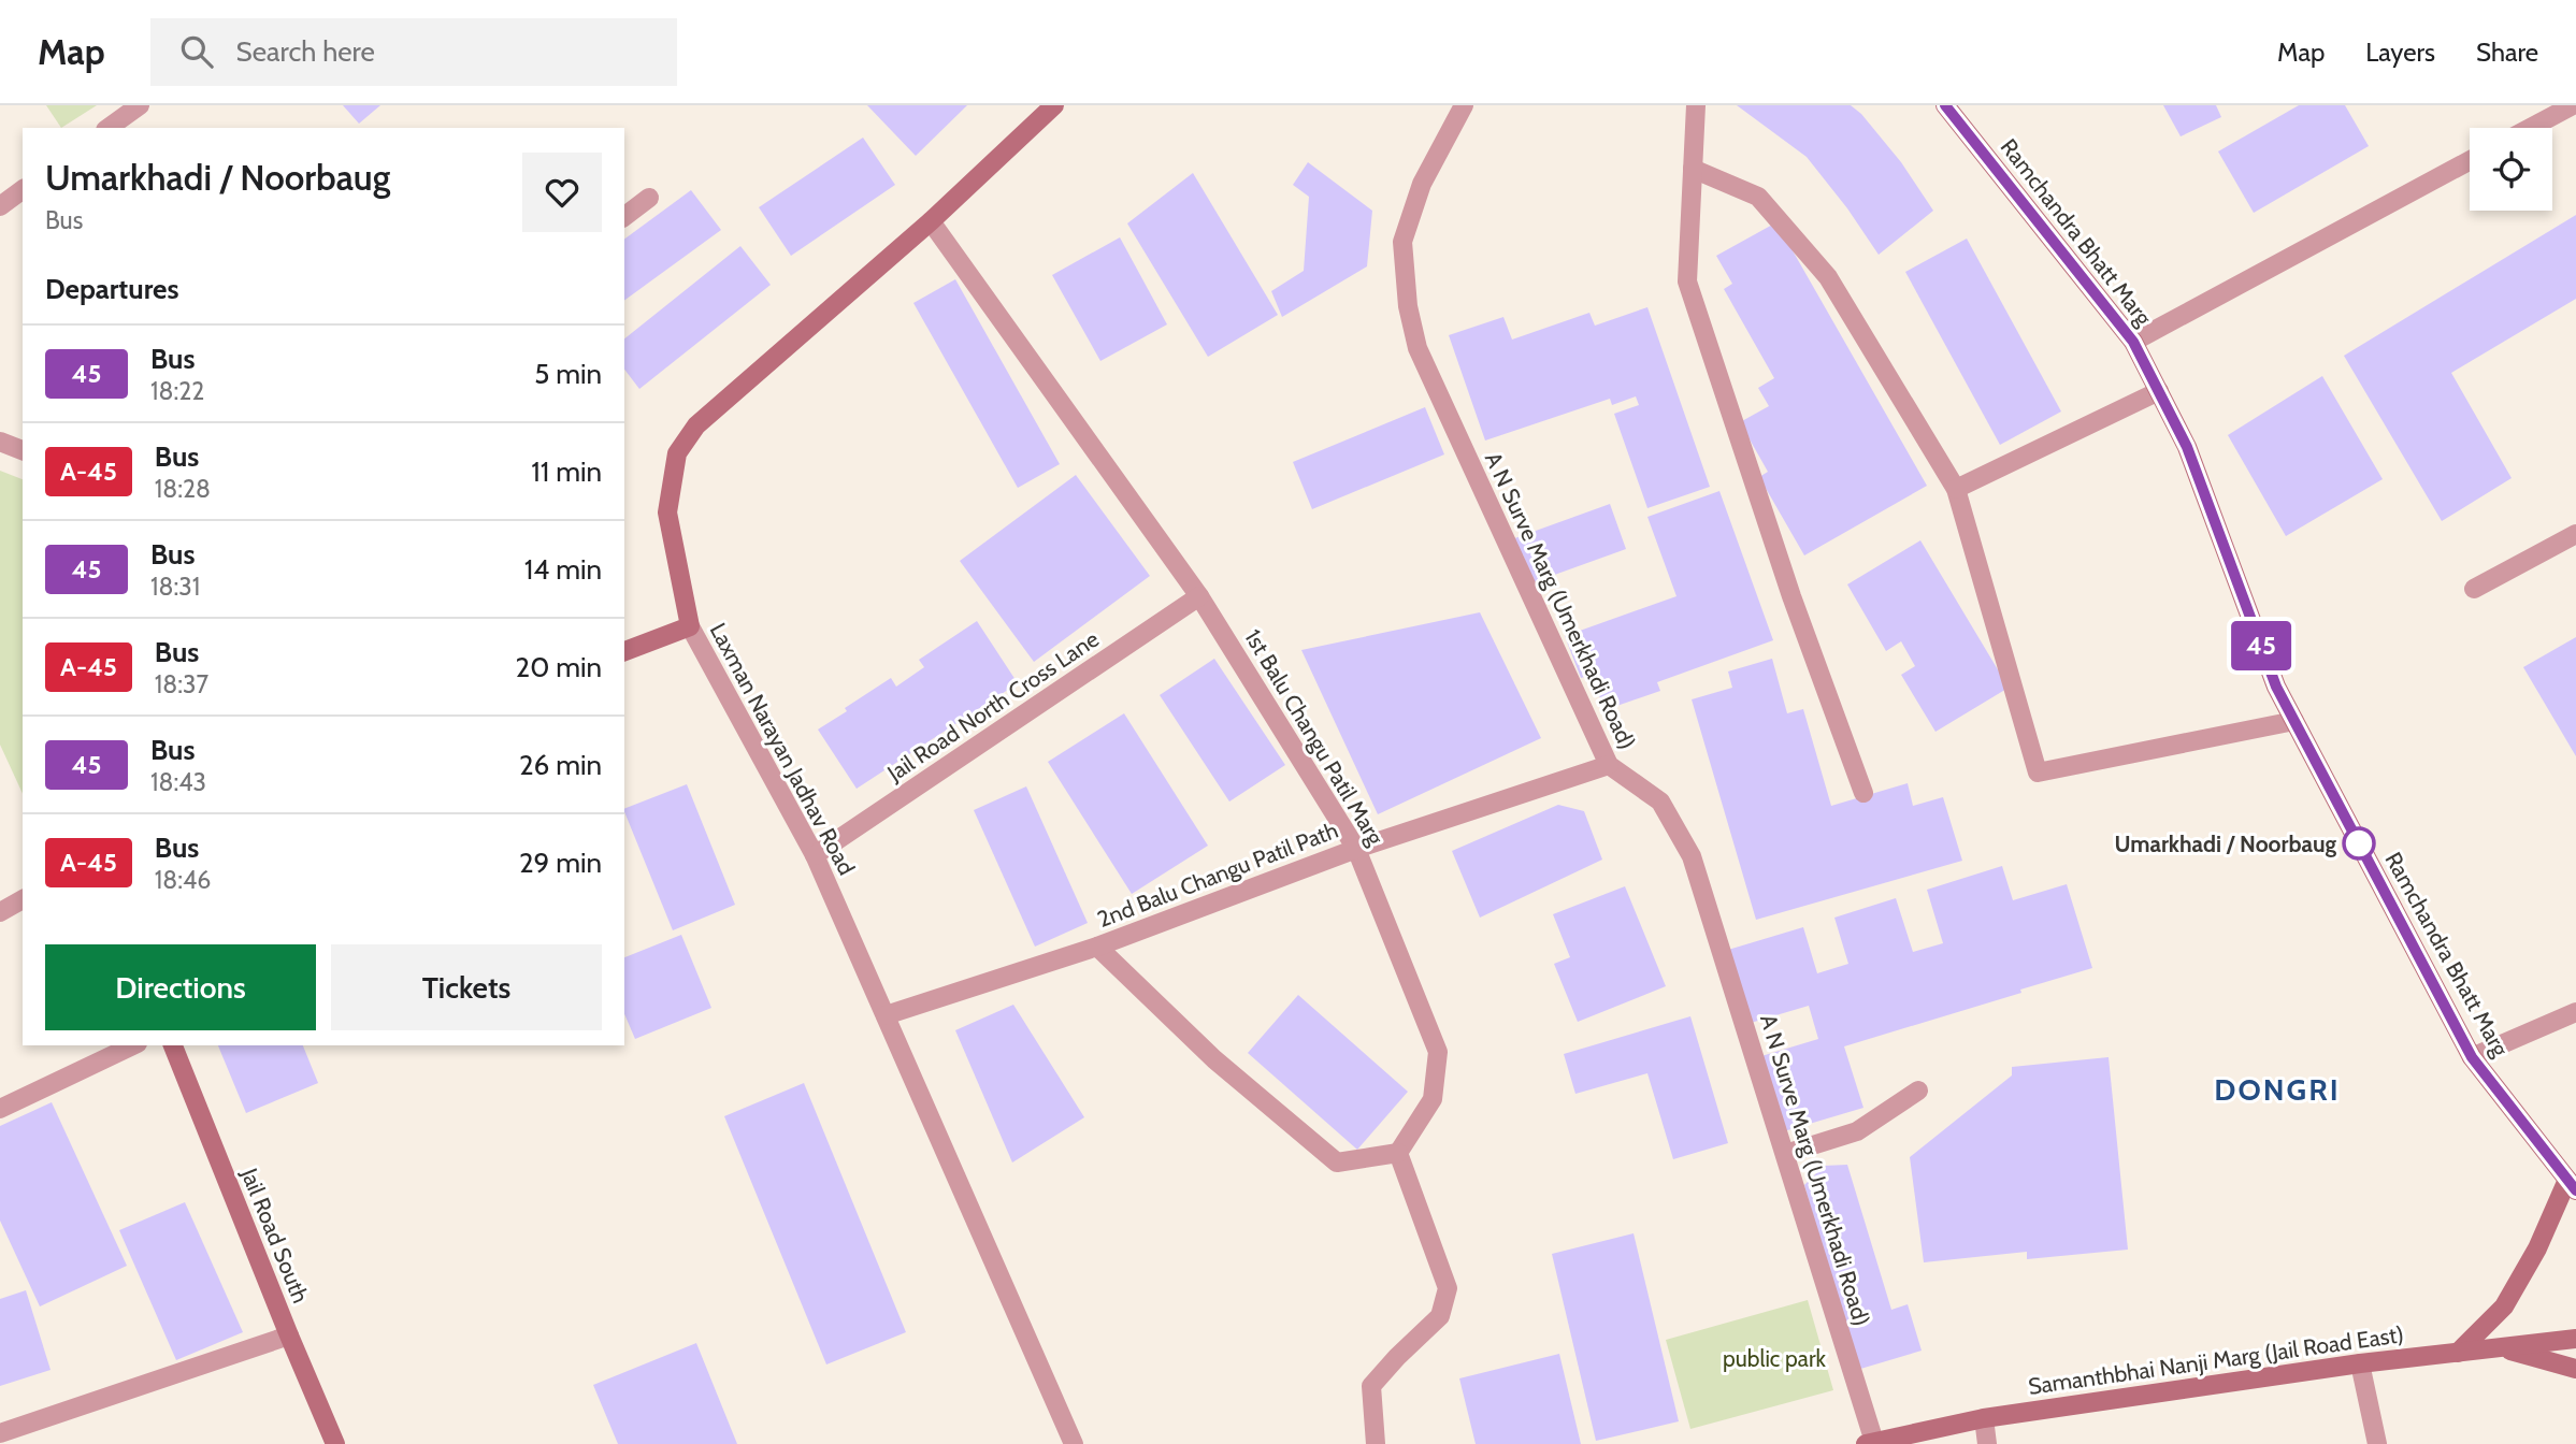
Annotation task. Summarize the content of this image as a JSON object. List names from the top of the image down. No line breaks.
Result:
{"streets":{"street":["Ramchandra Bhatt Marg","A N Surve Marg (Umerkhadi Road)","Jail Road North Cross Lane","1st Balu Changu Patil Marg","Laxman Narayan Jadhav Road","2nd Balu Changu Patil Path","Jail Road South","Samanthbhai Nanji Marg (Jail Road East)"]},"crossings":[["A N Surve Marg (Umerkhadi Road)","2nd Balu Changu Patil Path"],["A N Surve Marg (Umerkhadi Road)","Samanthbhai Nanji Marg (Jail Road East)"],["Jail Road North Cross Lane","1st Balu Changu Patil Marg"],["Jail Road North Cross Lane","Laxman Narayan Jadhav Road"],["1st Balu Changu Patil Marg","Laxman Narayan Jadhav Road"],["1st Balu Changu Patil Marg","2nd Balu Changu Patil Path"],["Laxman Narayan Jadhav Road","2nd Balu Changu Patil Path"]],"districts":["DONGRI"],"parks":["public park"],"places":["Umarkhadi / Noorbaug"],"lines":["bus line 45"],"page":{"header":"Map","search":"Search here","nav":["Map","Layers","Share"],"on_map":"45","heading":[["Umarkhadi / Noorbaug","Bus"],"Departures"],"list":[{"mark":"45","name":"Bus","note":"18:22","value":"5 min"},{"mark":"A-45","name":"Bus","note":"18:28","value":"11 min"},{"mark":"45","name":"Bus","note":"18:31","value":"14 min"},{"mark":"A-45","name":"Bus","note":"18:37","value":"20 min"},{"mark":"45","name":"Bus","note":"18:43","value":"26 min"},{"mark":"A-45","name":"Bus","note":"18:46","value":"29 min"}],"buttons":["Directions","Tickets"]}}
